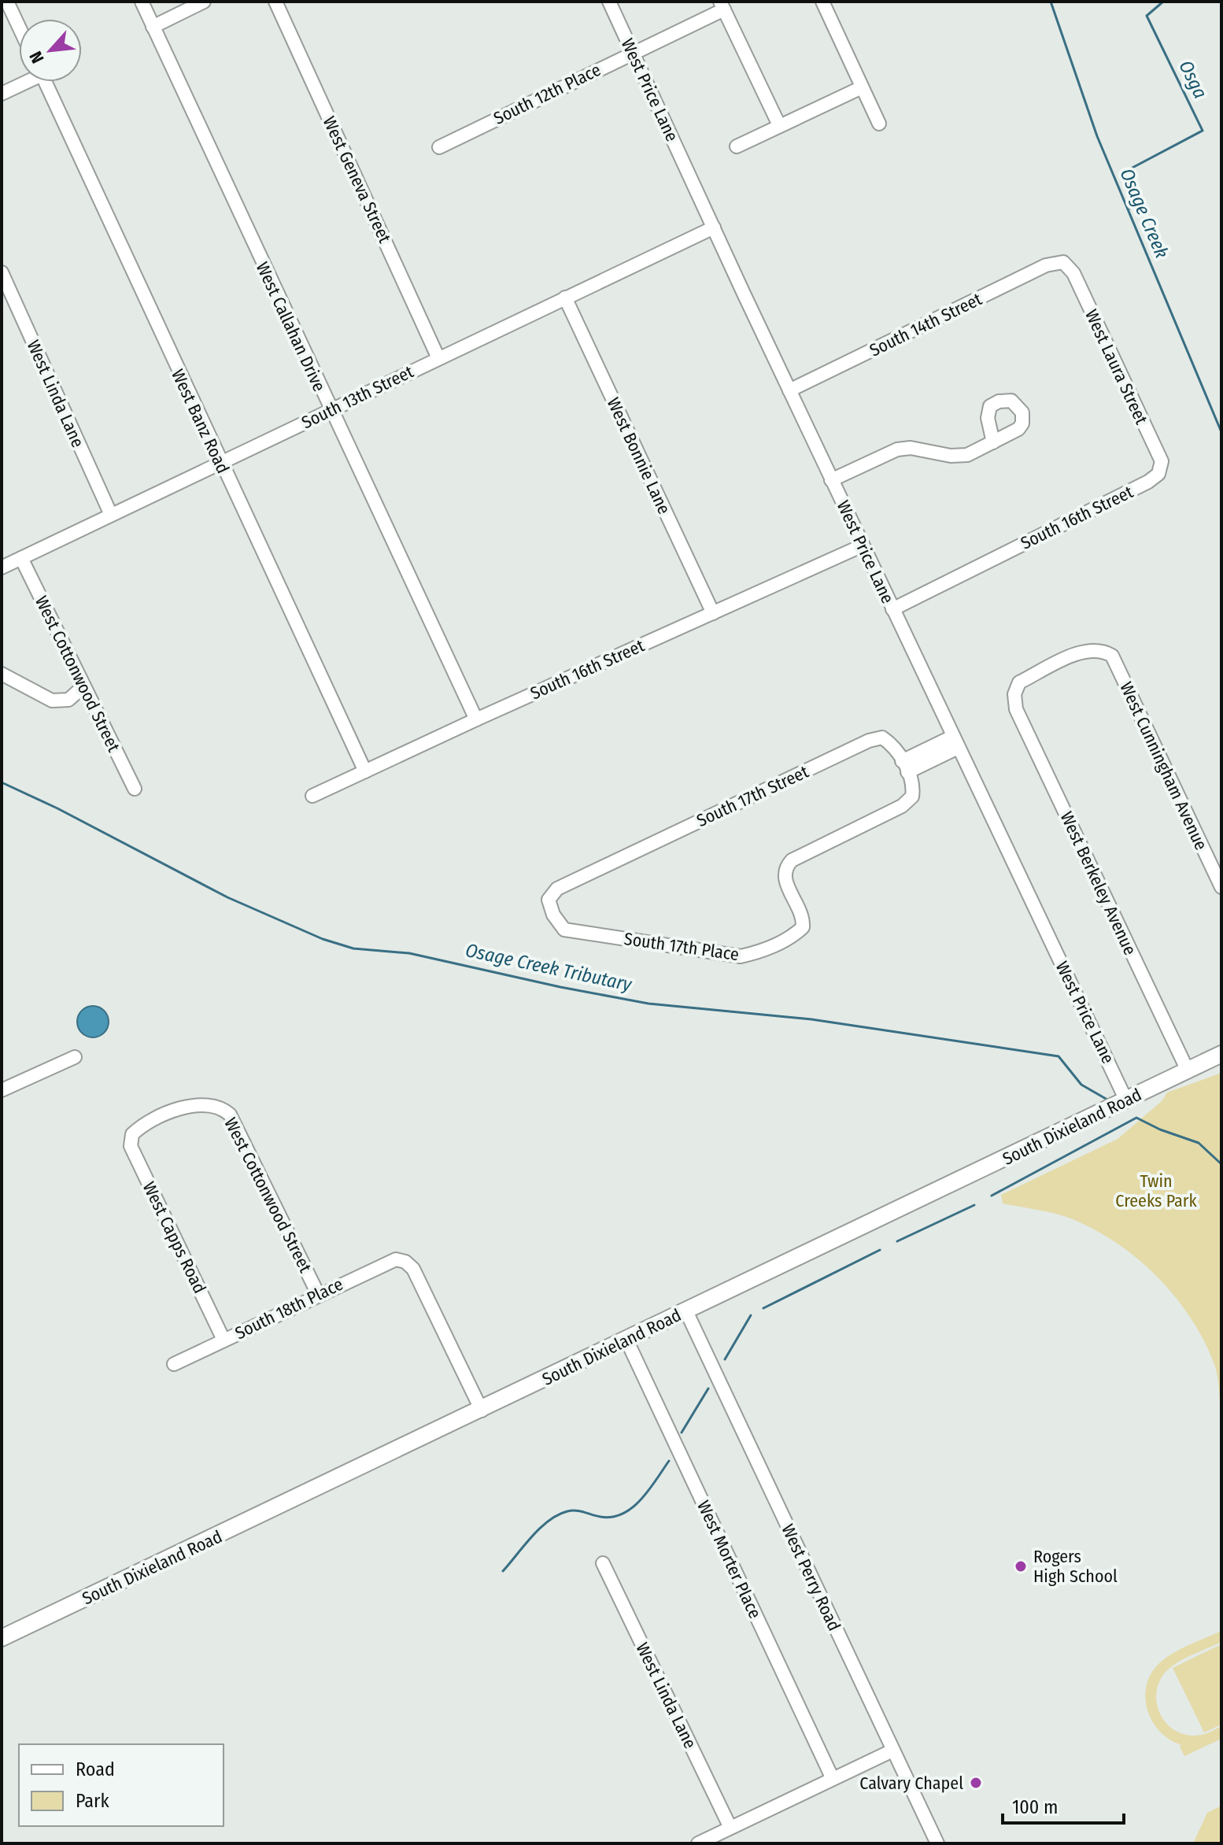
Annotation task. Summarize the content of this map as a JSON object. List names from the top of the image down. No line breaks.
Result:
{"streets":{"main road":["South Dixieland Road"],"street":["West Price Lane","South 12th Place","West Geneva Street","South 14th Street","West Callahan Drive","West Laura Street","West Linda Lane","South 13th Street","West Banz Road","West Bonnie Lane","South 16th Street","West Cottonwood Street","West Cunningham Avenue","South 17th Street","West Berkeley Avenue","South 17th Place","West Capps Road","South 18th Place","West Morter Place","West Perry Road"]},"crossings":[["West Price Lane","South 12th Place"],["West Price Lane","South 14th Street"],["West Price Lane","South 13th Street"],["West Price Lane","South 16th Street"],["West Price Lane","South Dixieland Road"],["West Geneva Street","South 13th Street"],["South 14th Street","West Laura Street"],["West Callahan Drive","South 13th Street"],["West Callahan Drive","South 16th Street"],["West Laura Street","South 16th Street"],["West Linda Lane","South 13th Street"],["South 13th Street","West Banz Road"],["South 13th Street","West Bonnie Lane"],["South 13th Street","West Cottonwood Street"],["West Banz Road","South 16th Street"],["West Bonnie Lane","South 16th Street"],["West Cottonwood Street","West Capps Road"],["West Cottonwood Street","South 18th Place"],["West Cunningham Avenue","West Berkeley Avenue"],["South 17th Street","South 17th Place"],["West Berkeley Avenue","South Dixieland Road"],["South Dixieland Road","South 18th Place"],["South Dixieland Road","West Morter Place"],["South Dixieland Road","West Perry Road"],["West Capps Road","South 18th Place"]],"water":["Osga","Osage Creek","Osage Creek Tributary"],"parks":["Twin Creeks Park"],"places":["Rogers High School","Calvary Chapel"],"legend":["Road","Park"],"scale_bar":"100 m","north":"bottom left"}
